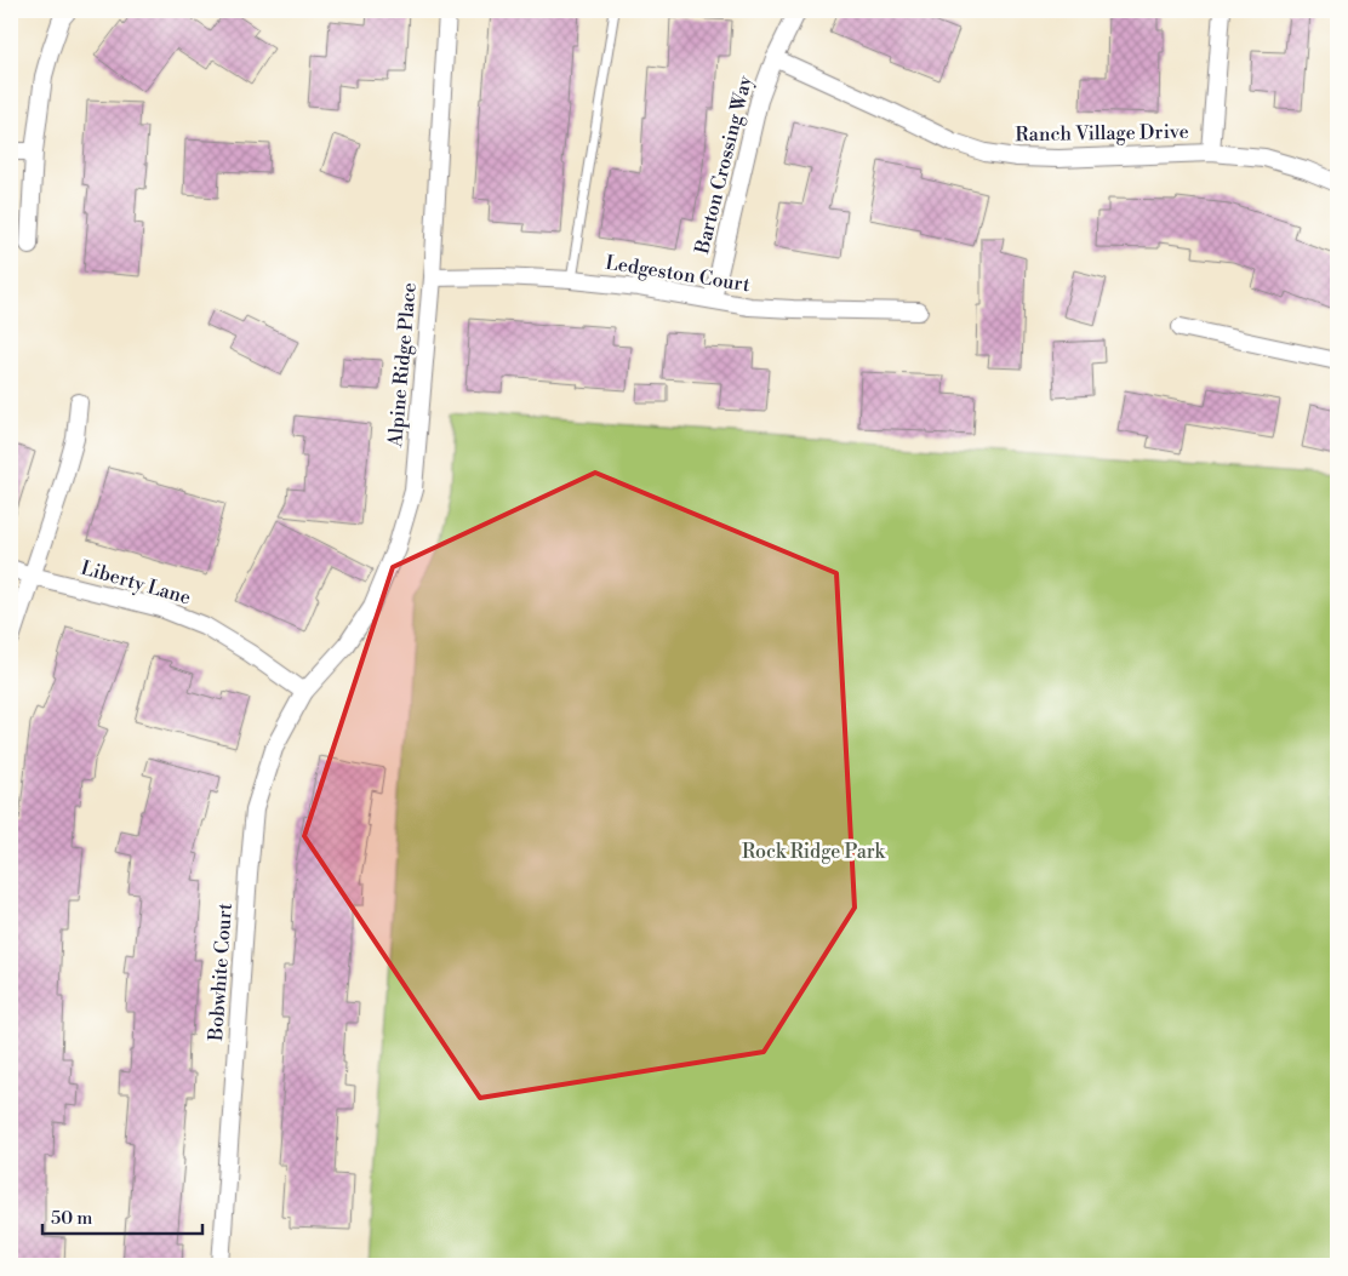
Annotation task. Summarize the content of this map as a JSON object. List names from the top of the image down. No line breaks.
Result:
{"streets":{"street":["Ranch Village Drive","Barton Crossing Way","Ledgeston Court","Alpine Ridge Place","Liberty Lane","Bobwhite Court"]},"crossings":[["Ranch Village Drive","Barton Crossing Way"],["Barton Crossing Way","Ledgeston Court"],["Ledgeston Court","Alpine Ridge Place"],["Alpine Ridge Place","Liberty Lane"],["Alpine Ridge Place","Bobwhite Court"],["Liberty Lane","Bobwhite Court"]],"parks":["Rock Ridge Park"],"scale_bar":"50 m"}
